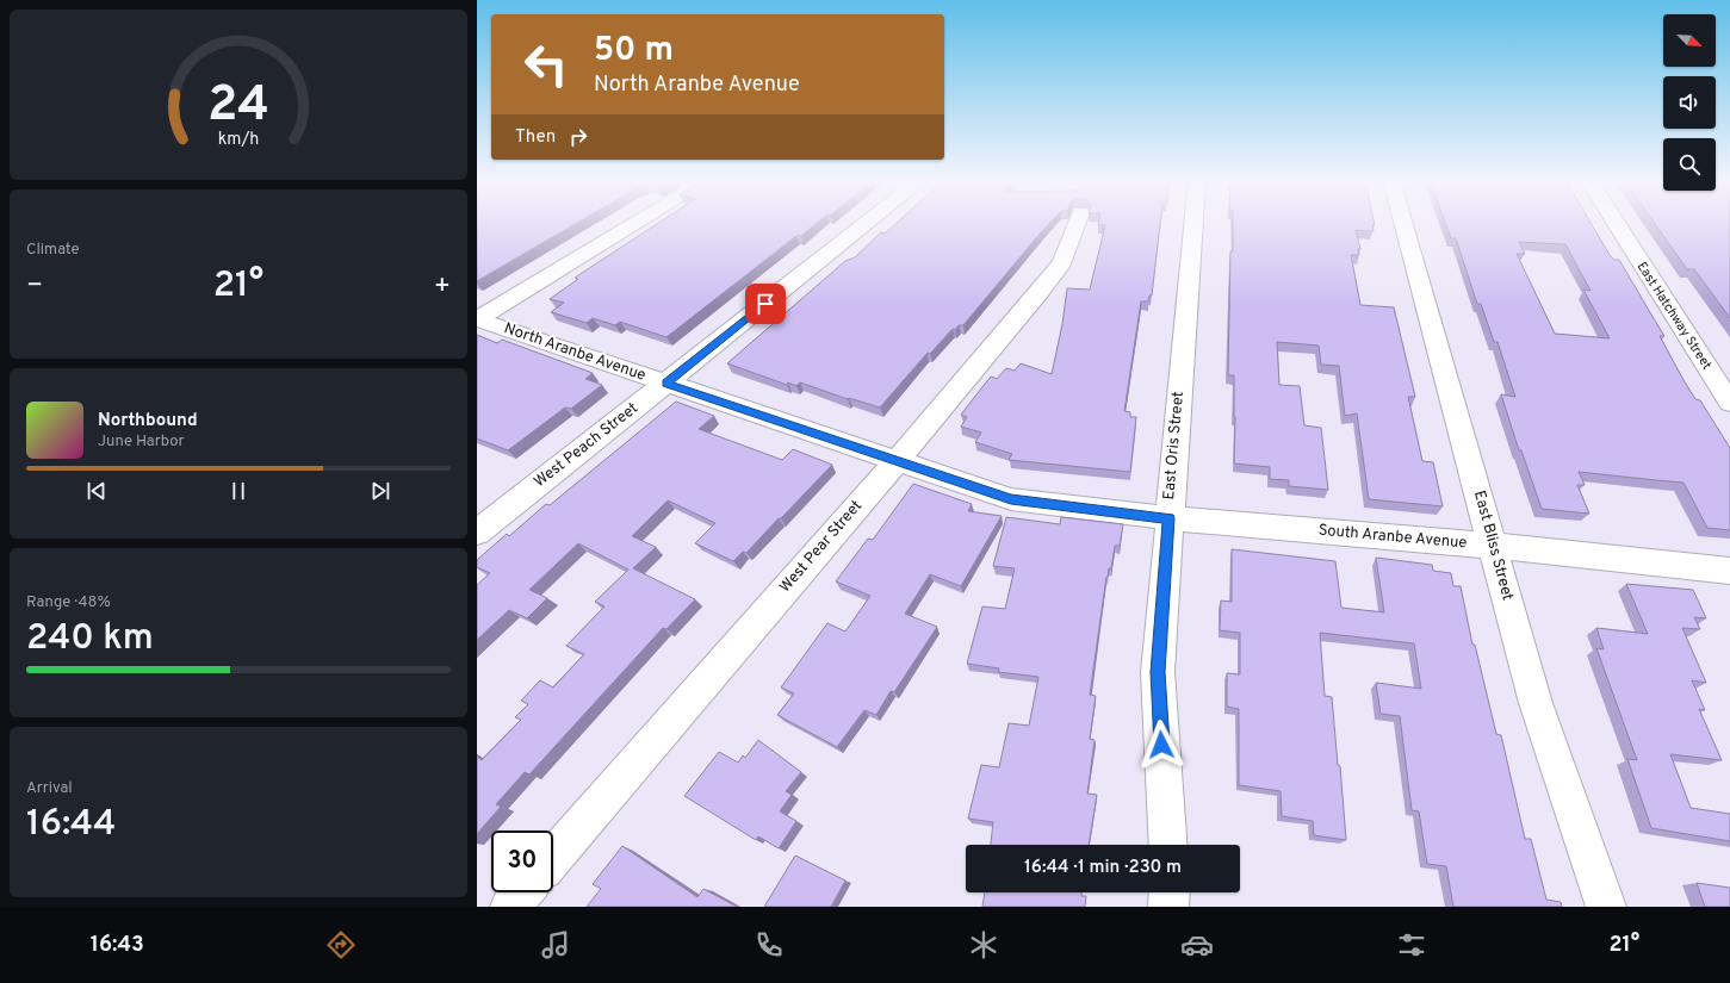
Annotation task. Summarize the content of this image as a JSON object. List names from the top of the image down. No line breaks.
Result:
{"streets":{"street":["East Hatchway Street","North Aranbe Avenue","West Peach Street","East Oris Street","South Aranbe Avenue","East Bliss Street","West Pear Street"]},"crossings":[["North Aranbe Avenue","West Peach Street"],["North Aranbe Avenue","East Oris Street"],["North Aranbe Avenue","South Aranbe Avenue"],["North Aranbe Avenue","West Pear Street"],["East Oris Street","South Aranbe Avenue"],["South Aranbe Avenue","East Bliss Street"]],"north":"bottom right","page":{"turn":["50 m","North Aranbe Avenue"],"then":"Then","tile":["Climate",["Range · 48%","240 km"],["Arrival","16:44"]],"heat":["−","21°","+"],"song":["Northbound","June Harbor"],"limit":"30","trip":"16:44 · 1 min · 230 m","tabs":["16:43","21°"],"gauge":["24","km/h"]}}
